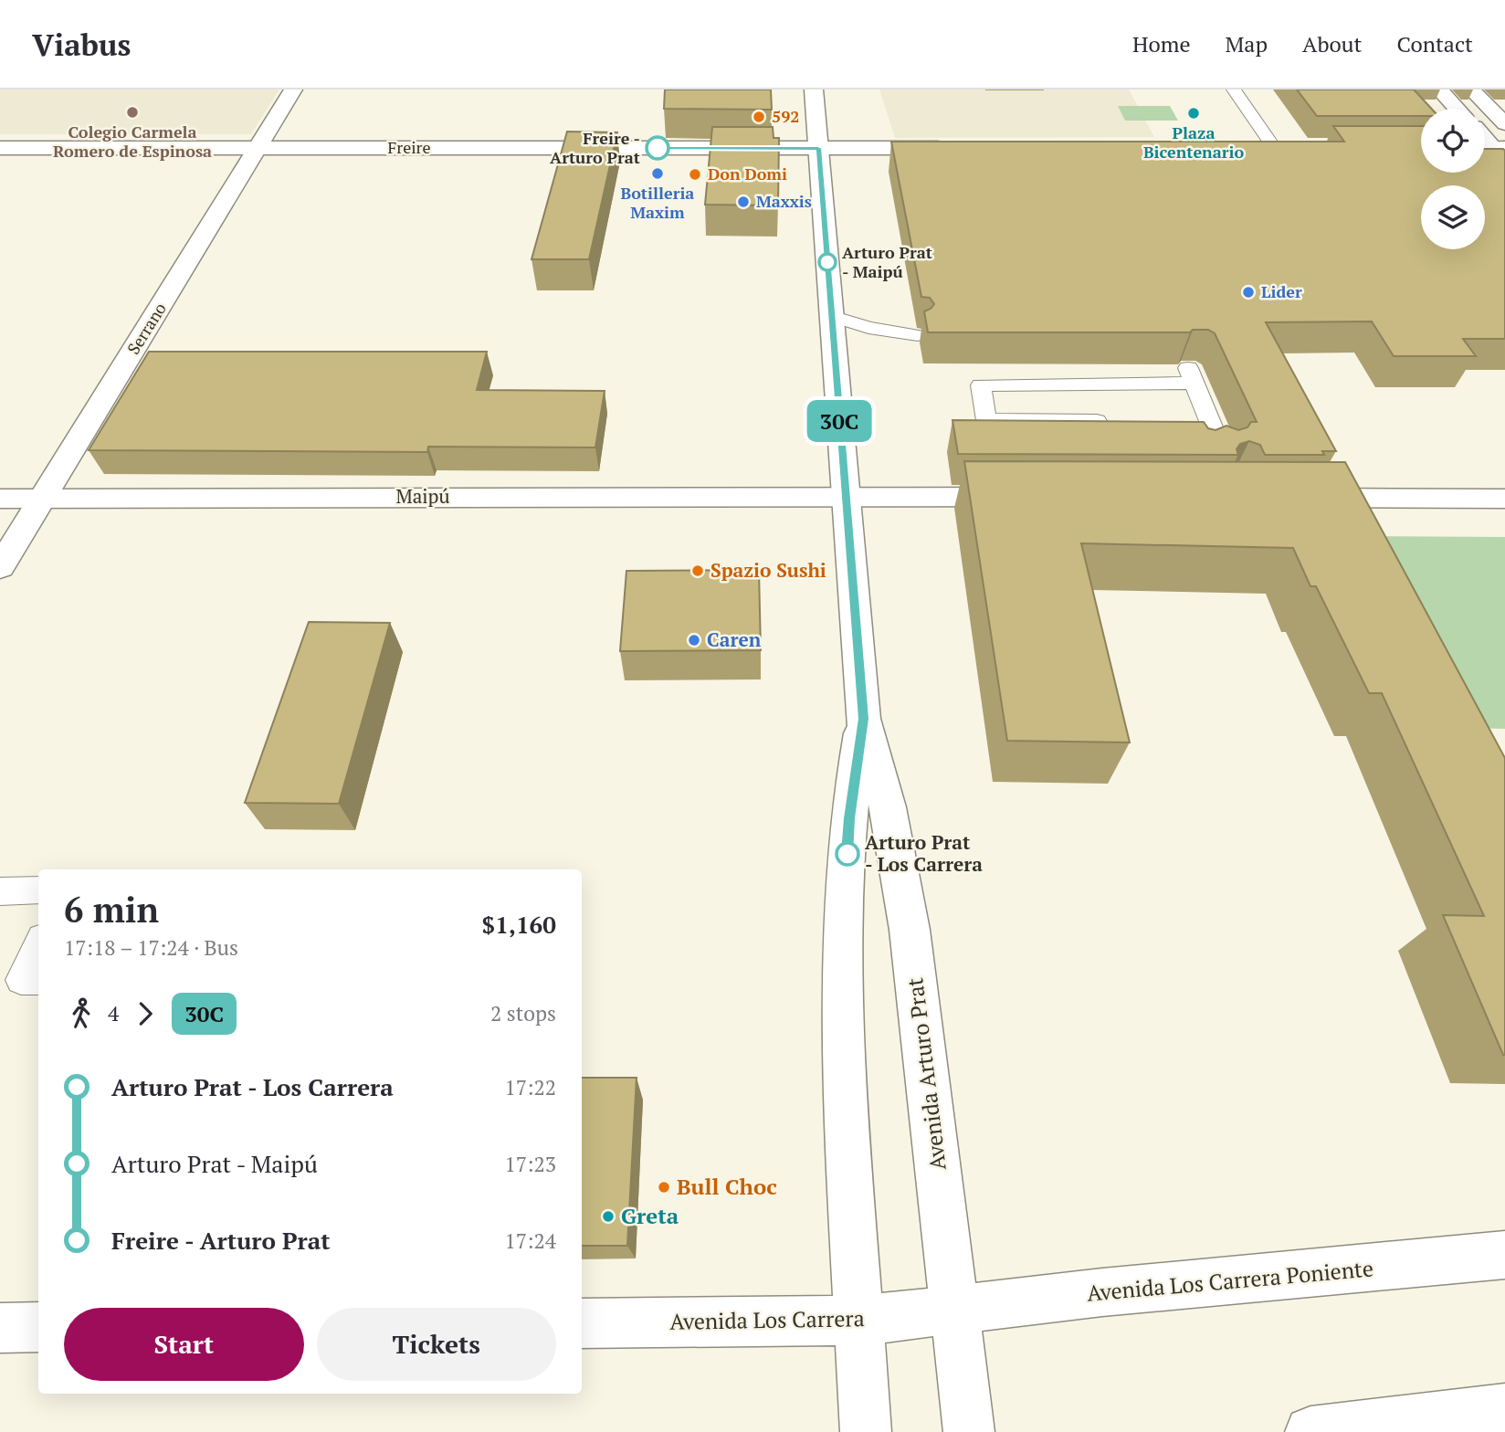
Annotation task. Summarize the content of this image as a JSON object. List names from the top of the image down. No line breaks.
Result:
{"streets":{"main road":["Freire","Serrano","Maipú","Avenida Arturo Prat","Avenida Los Carrera Poniente","Avenida Los Carrera"]},"crossings":[["Freire","Serrano"],["Freire","Avenida Arturo Prat"],["Serrano","Maipú"],["Maipú","Avenida Arturo Prat"],["Avenida Arturo Prat","Avenida Los Carrera Poniente"],["Avenida Arturo Prat","Avenida Los Carrera"],["Avenida Los Carrera Poniente","Avenida Los Carrera"]],"places":["Colegio Carmela Romero de Espinosa","Plaza Bicentenario","592","Freire - Arturo Prat","Botilleria Maxim","Don Domi","Maxxis","Arturo Prat - Maipú","Lider","Spazio Sushi","Caren","Arturo Prat - Los Carrera","Bull Choc","Greta"],"lines":["bus line 30C"],"page":{"header":"Viabus","nav":["Home","Map","About","Contact"],"on_map":"30C","heading":["6 min","17:18 – 17:24 · Bus","$1,160"],"legs":["4","30C","2 stops"],"list":[{"name":"Arturo Prat - Los Carrera","value":"17:22"},{"name":"Arturo Prat - Maipú","value":"17:23"},{"name":"Freire - Arturo Prat","value":"17:24"}],"buttons":["Start","Tickets"]}}
